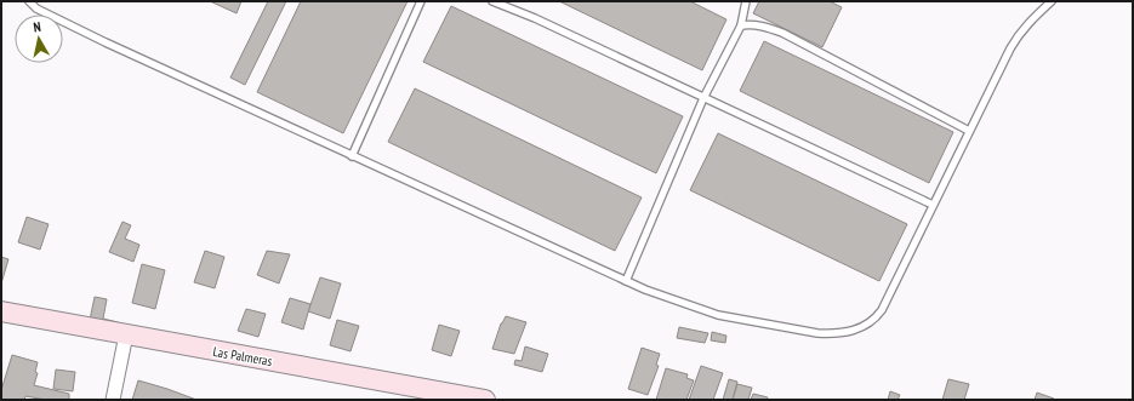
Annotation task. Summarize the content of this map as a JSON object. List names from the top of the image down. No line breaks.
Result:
{"streets":{"street":["Las Palmeras"]},"north":"top"}
